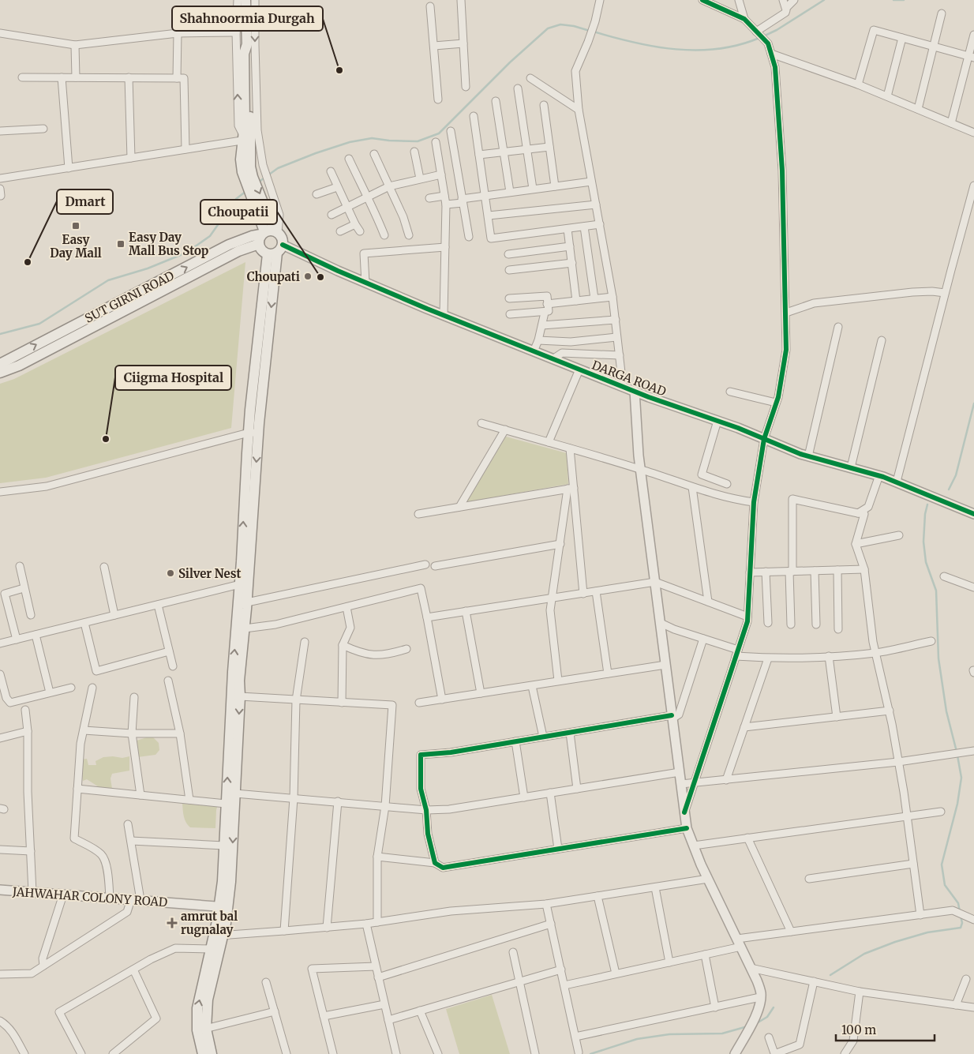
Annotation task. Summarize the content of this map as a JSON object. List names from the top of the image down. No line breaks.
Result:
{"streets":{"main road":["SUT GIRNI ROAD"],"street":["DARGA ROAD","JAHWAHAR COLONY ROAD"]},"places":{"other":["Shahnoormia Durgah","Dmart","Choupati","Choupatii","Ciigma Hospital","Silver Nest"],"transit":["Easy Day Mall","Easy Day Mall Bus Stop"],"health":["amrut bal rugnalay"]},"scale_bar":"100 m"}
